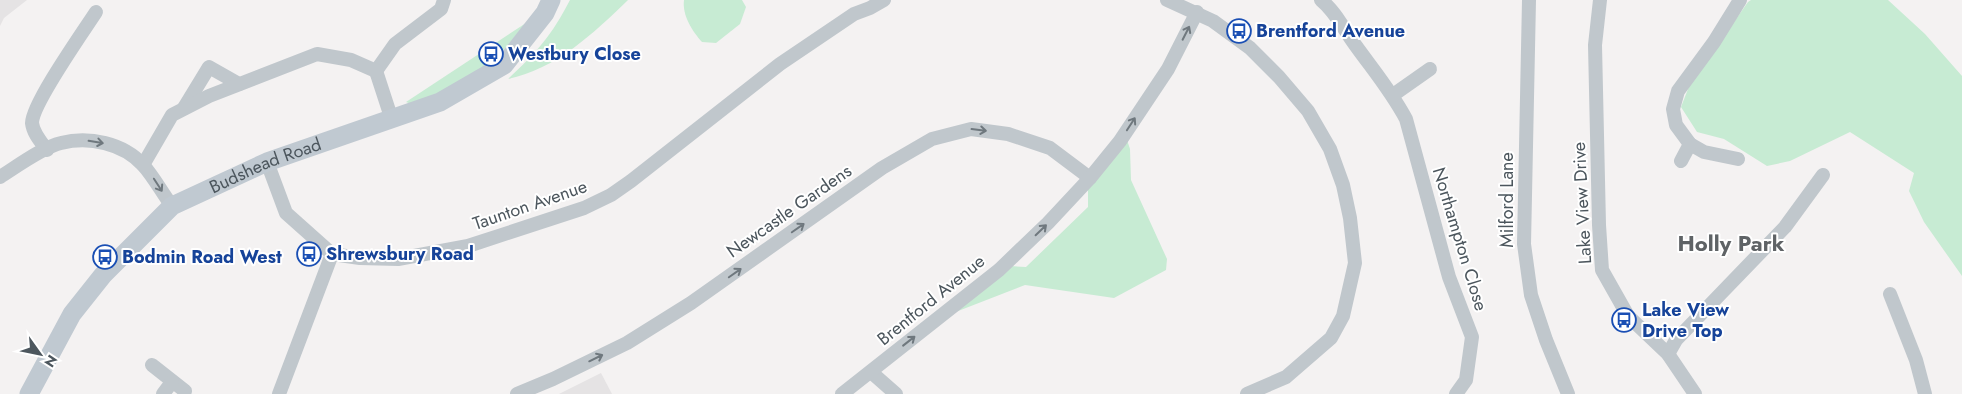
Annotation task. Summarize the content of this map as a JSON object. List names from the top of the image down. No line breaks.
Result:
{"streets":{"street":["Budshead Road","Milford Lane","Lake View Drive","Taunton Avenue","Newcastle Gardens","Northampton Close","Brentford Avenue"]},"crossings":[["Newcastle Gardens","Brentford Avenue"]],"one_way":["Newcastle Gardens","Brentford Avenue"],"districts":["Holly Park"],"places":{"bus stop":["Brentford Avenue","Westbury Close","Shrewsbury Road","Bodmin Road West","Lake View Drive Top"]},"north":"bottom right"}
